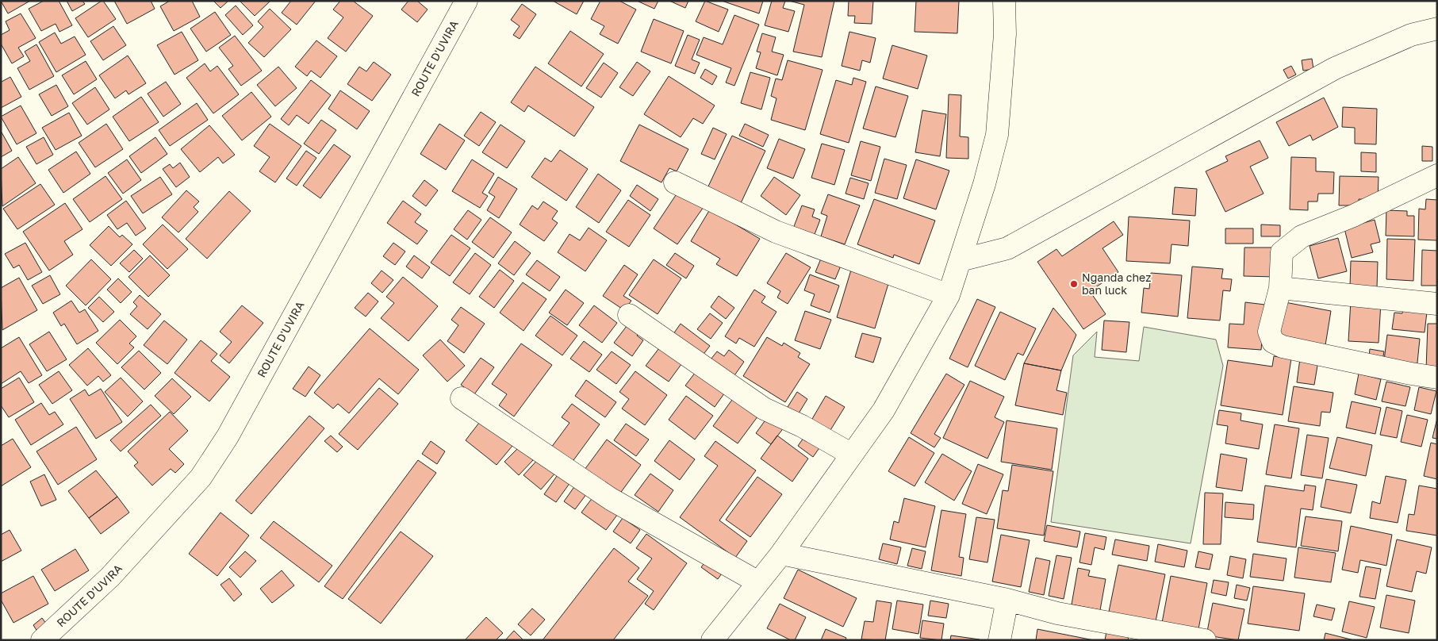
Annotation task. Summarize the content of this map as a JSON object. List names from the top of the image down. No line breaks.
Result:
{"streets":{"street":["ROUTE D'UVIRA"]},"places":["Nganda chez ban luck"]}
